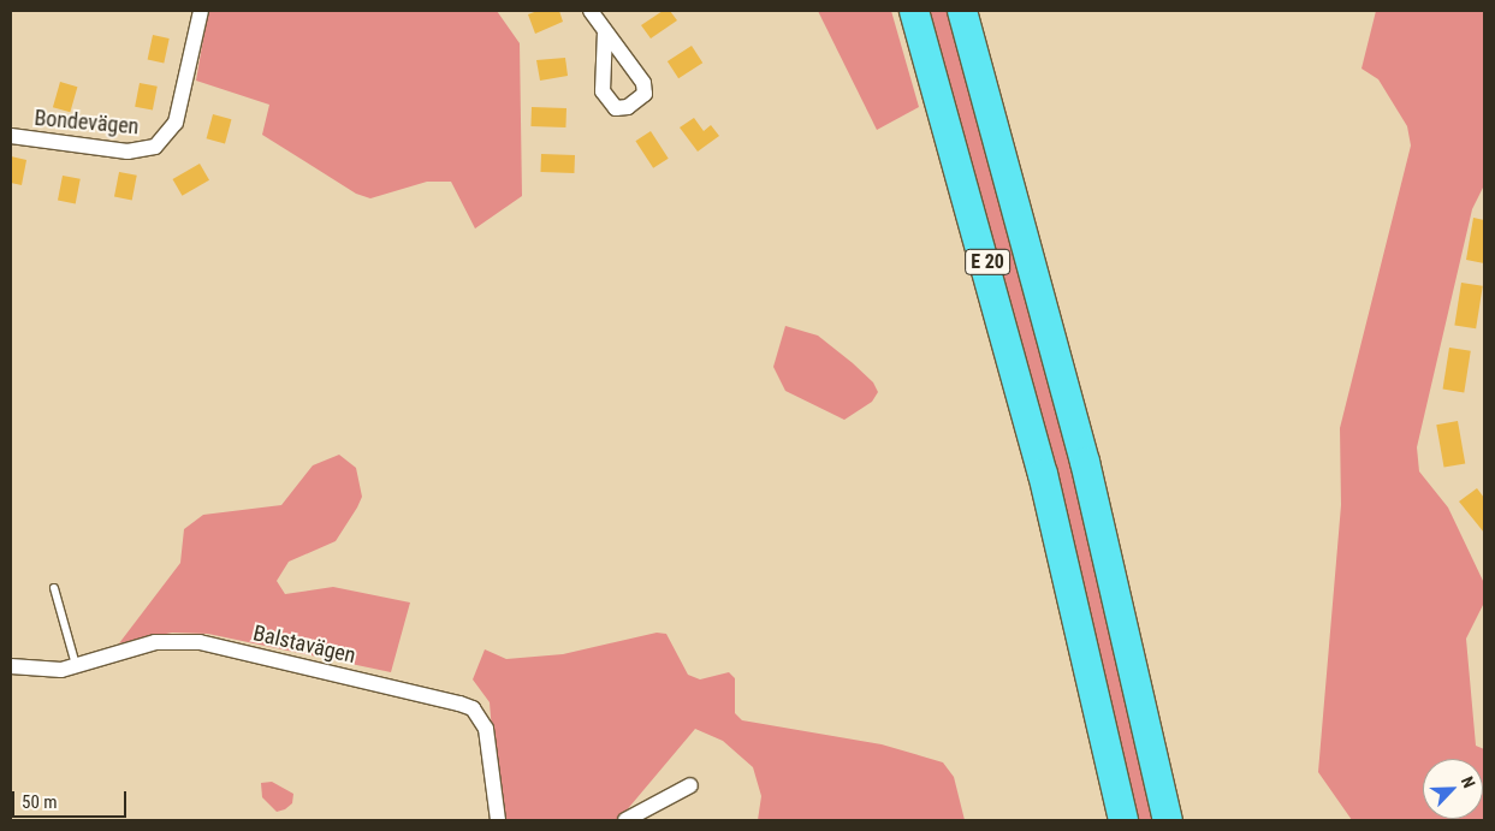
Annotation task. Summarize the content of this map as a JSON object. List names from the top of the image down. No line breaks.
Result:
{"streets":{"highway":["E 20"],"street":["Bondevägen","Balstavägen"]},"scale_bar":"50 m","north":"top right"}
